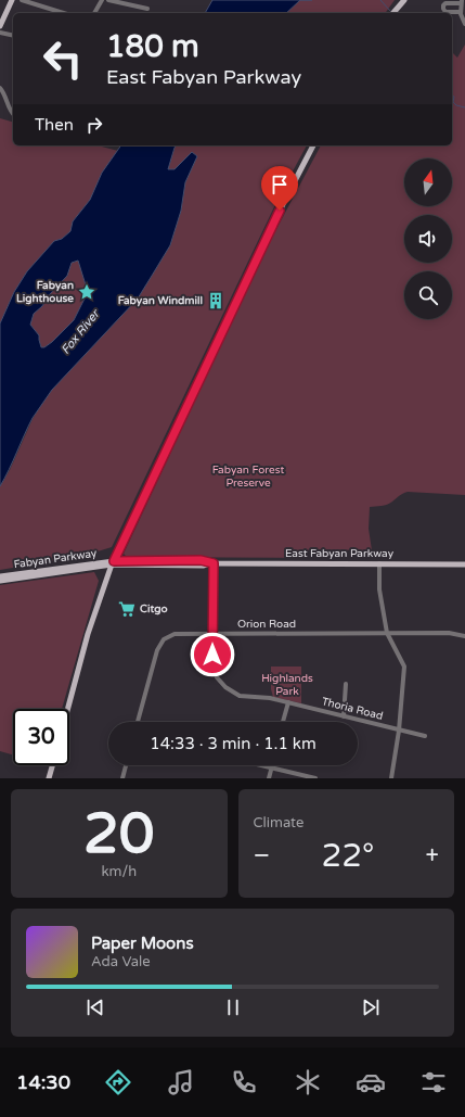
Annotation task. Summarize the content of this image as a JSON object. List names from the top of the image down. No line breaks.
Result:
{"streets":{"main road":["East Fabyan Parkway","Fabyan Parkway"],"street":["Orion Road","Thoria Road"]},"crossings":[["East Fabyan Parkway","Fabyan Parkway"],["East Fabyan Parkway","Thoria Road"],["Orion Road","Thoria Road"]],"water":["Fox River"],"parks":["Fabyan Forest Preserve","Highlands Park"],"places":{"place":["Fabyan Lighthouse"],"building":["Fabyan Windmill"],"supermarket":["Citgo"]},"north":"top","page":{"turn":["180 m","East Fabyan Parkway"],"then":"Then","limit":"30","trip":"14:33 · 3 min · 1.1 km","tile":[["20","km/h"],"Climate"],"heat":["−","22°","+"],"song":["Paper Moons","Ada Vale"],"tabs":"14:30"}}
